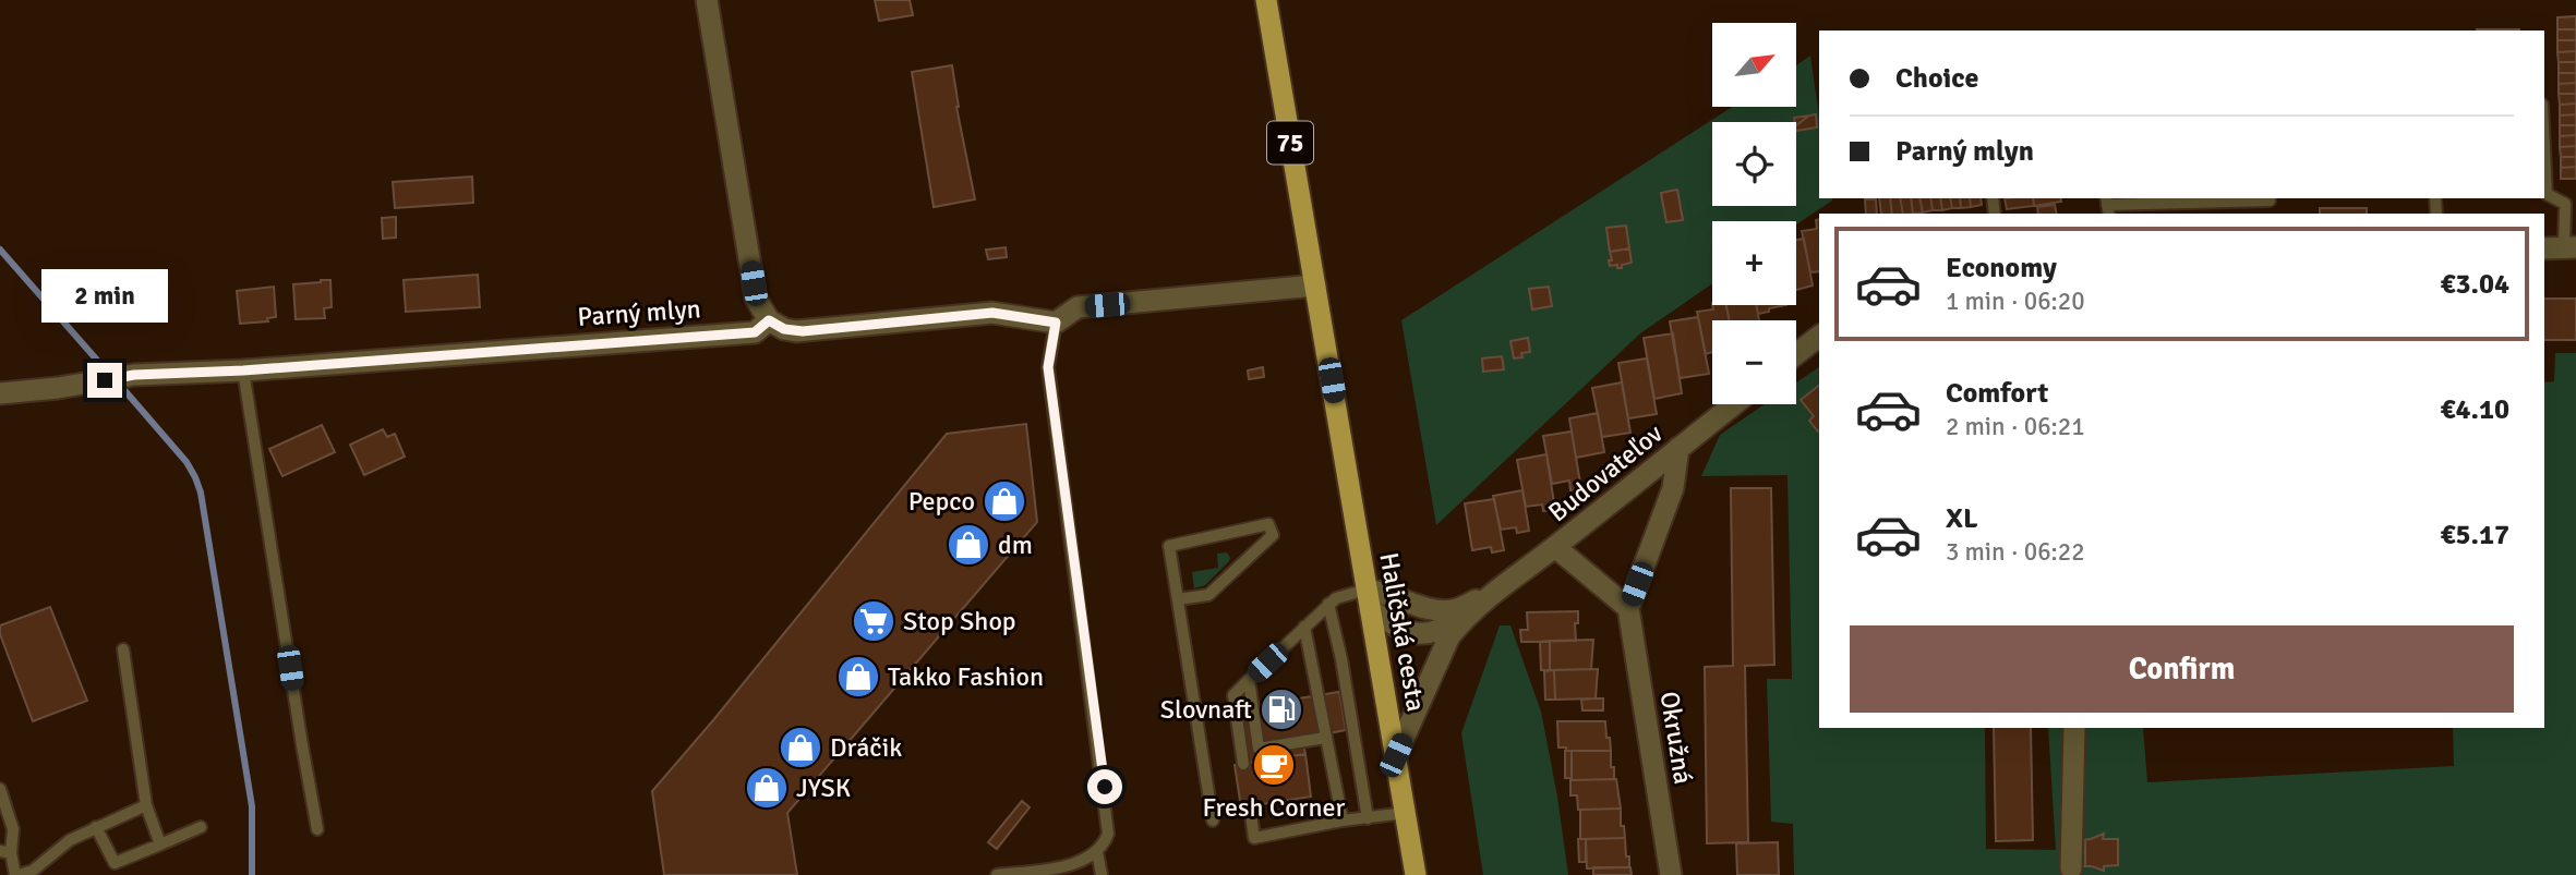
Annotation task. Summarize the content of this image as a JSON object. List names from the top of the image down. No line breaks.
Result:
{"streets":{"main road":["75","Haličská cesta"],"street":["Parný mlyn","Budovateľov","Okružná"]},"crossings":[["75","Haličská cesta"],["Budovateľov","Haličská cesta"],["Budovateľov","Okružná"]],"places":{"shop":["Pepco","dm","Takko Fashion","Dráčik","JYSK"],"supermarket":["Stop Shop"],"fuel station":["Slovnaft"],"cafe":["Fresh Corner"]},"north":"top right","page":{"map_buttons":["+","−"],"banner":["Choice","Parný mlyn"],"list":[{"name":"Economy","note":"1 min · 06:20","value":"€3.04"},{"name":"Comfort","note":"2 min · 06:21","value":"€4.10"},{"name":"XL","note":"3 min · 06:22","value":"€5.17"}],"bubble":"2 min","buttons":"Confirm"}}
